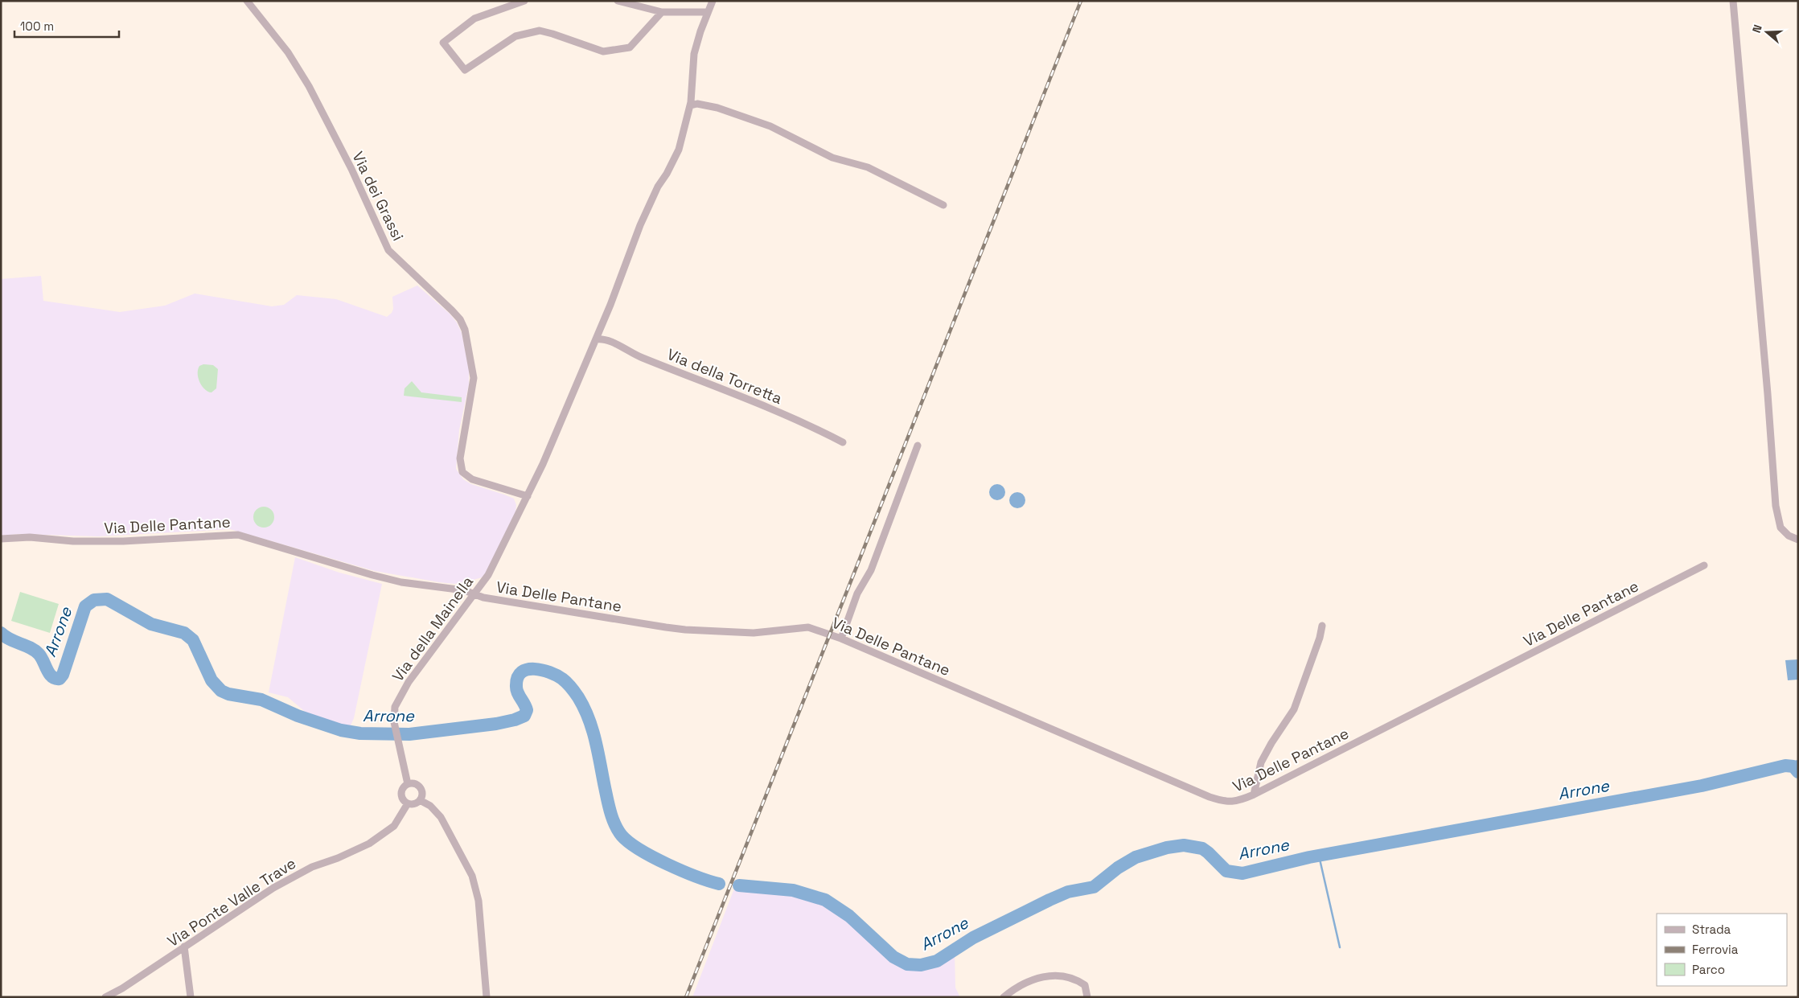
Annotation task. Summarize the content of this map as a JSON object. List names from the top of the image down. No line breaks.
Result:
{"streets":{"street":["Via dei Grassi","Via della Torretta","Via Delle Pantane","Via della Mainella","Via Ponte Valle Trave"]},"crossings":[["Via dei Grassi","Via della Mainella"],["Via della Torretta","Via della Mainella"],["Via Delle Pantane","Via della Mainella"],["Via della Mainella","Via Ponte Valle Trave"]],"water":["Arrone"],"legend":["Strada","Ferrovia","Parco"],"scale_bar":"100 m","north":"left"}
